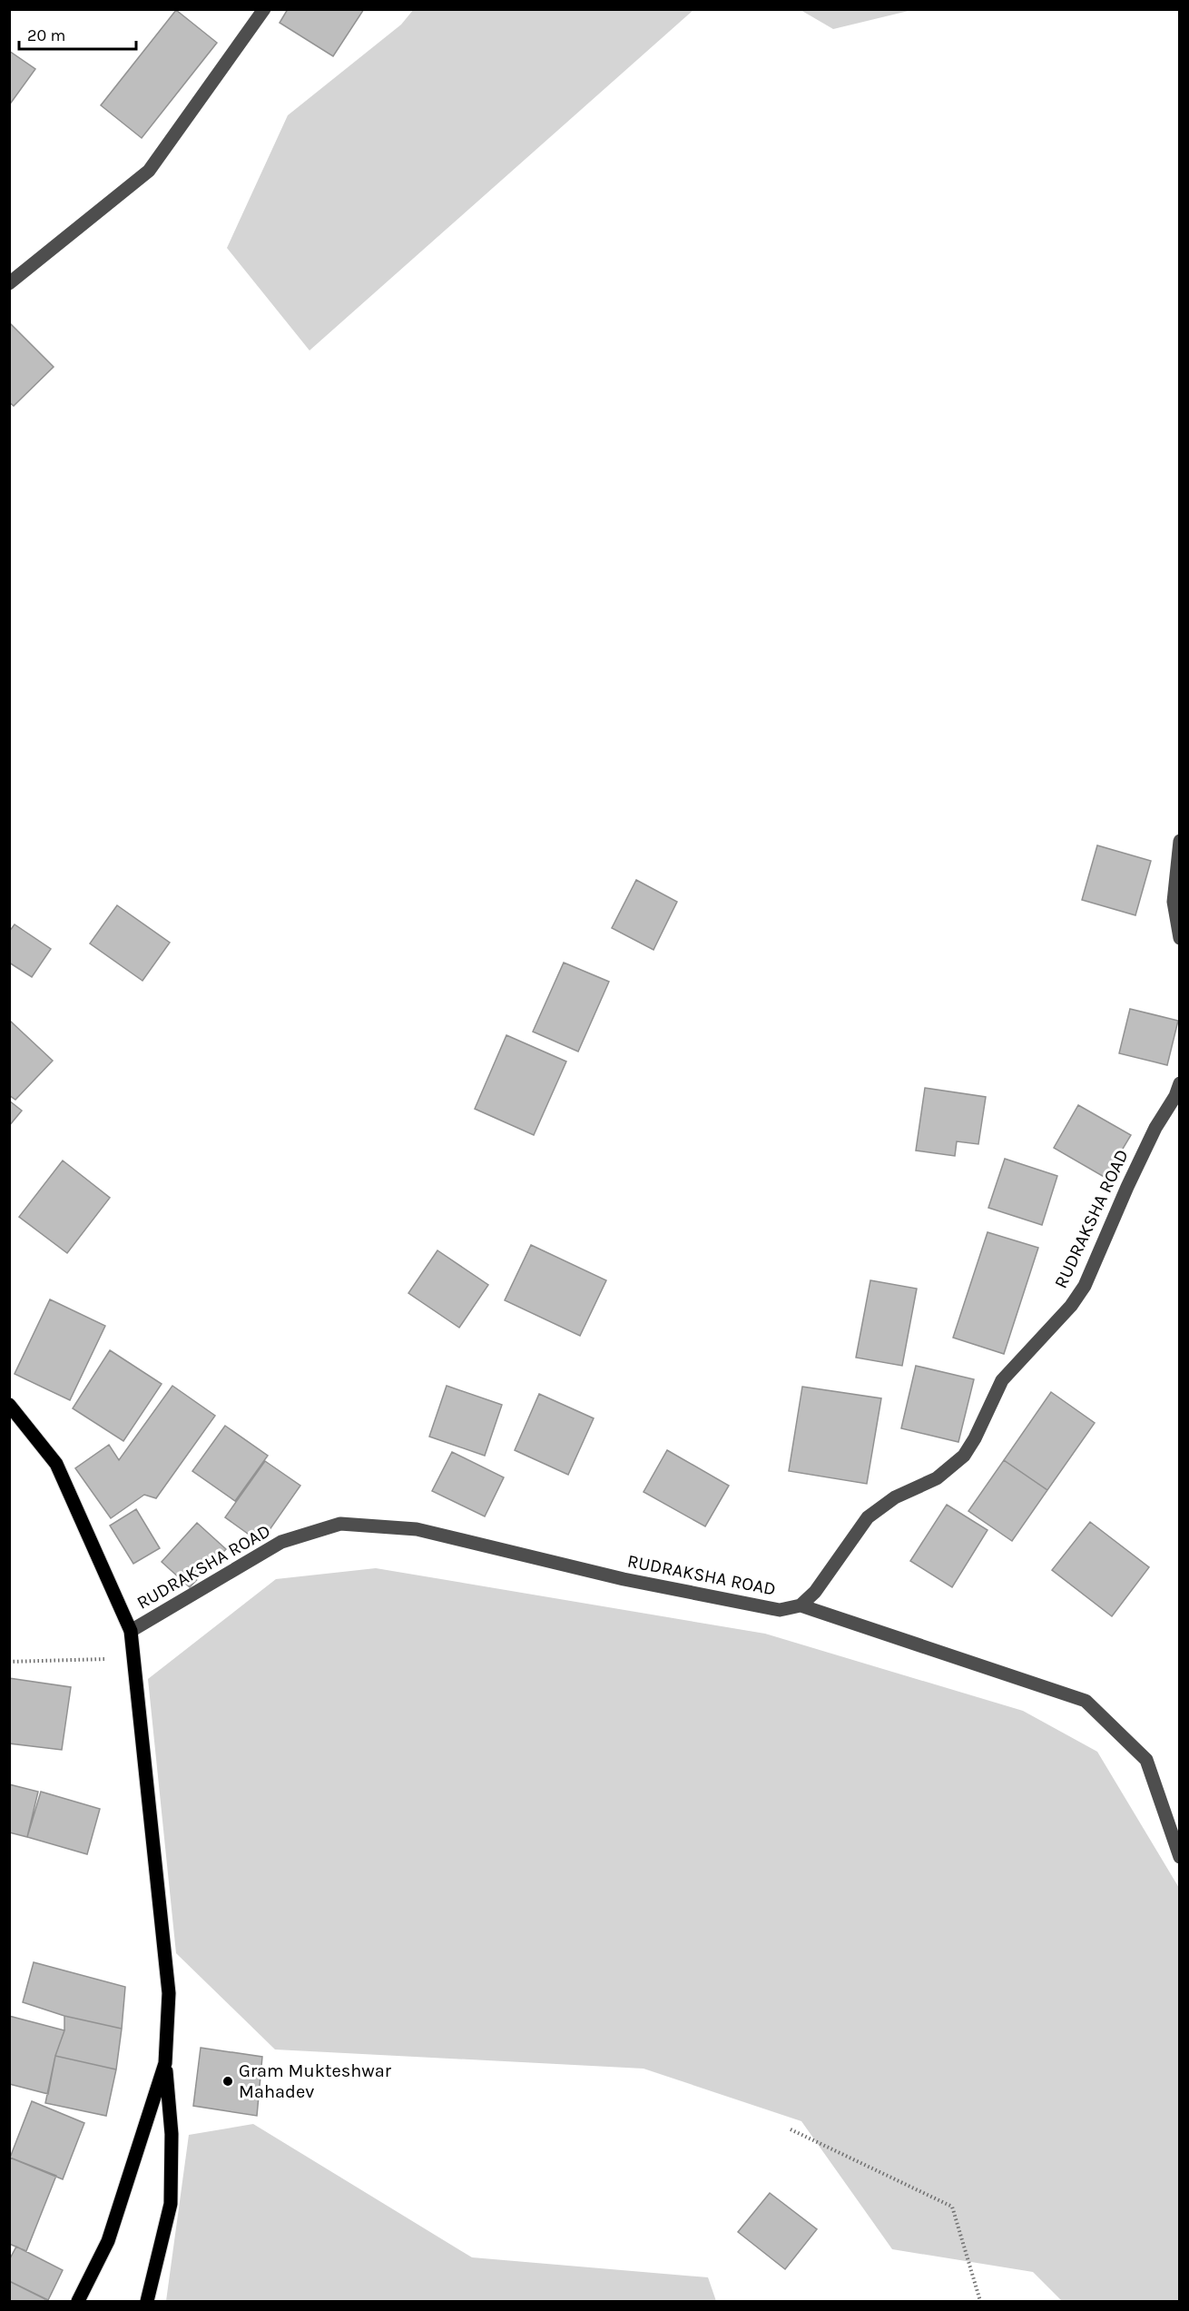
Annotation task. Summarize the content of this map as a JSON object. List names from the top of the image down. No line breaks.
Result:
{"streets":{"street":["RUDRAKSHA ROAD"]},"places":["Gram Mukteshwar Mahadev"],"scale_bar":"20 m"}
